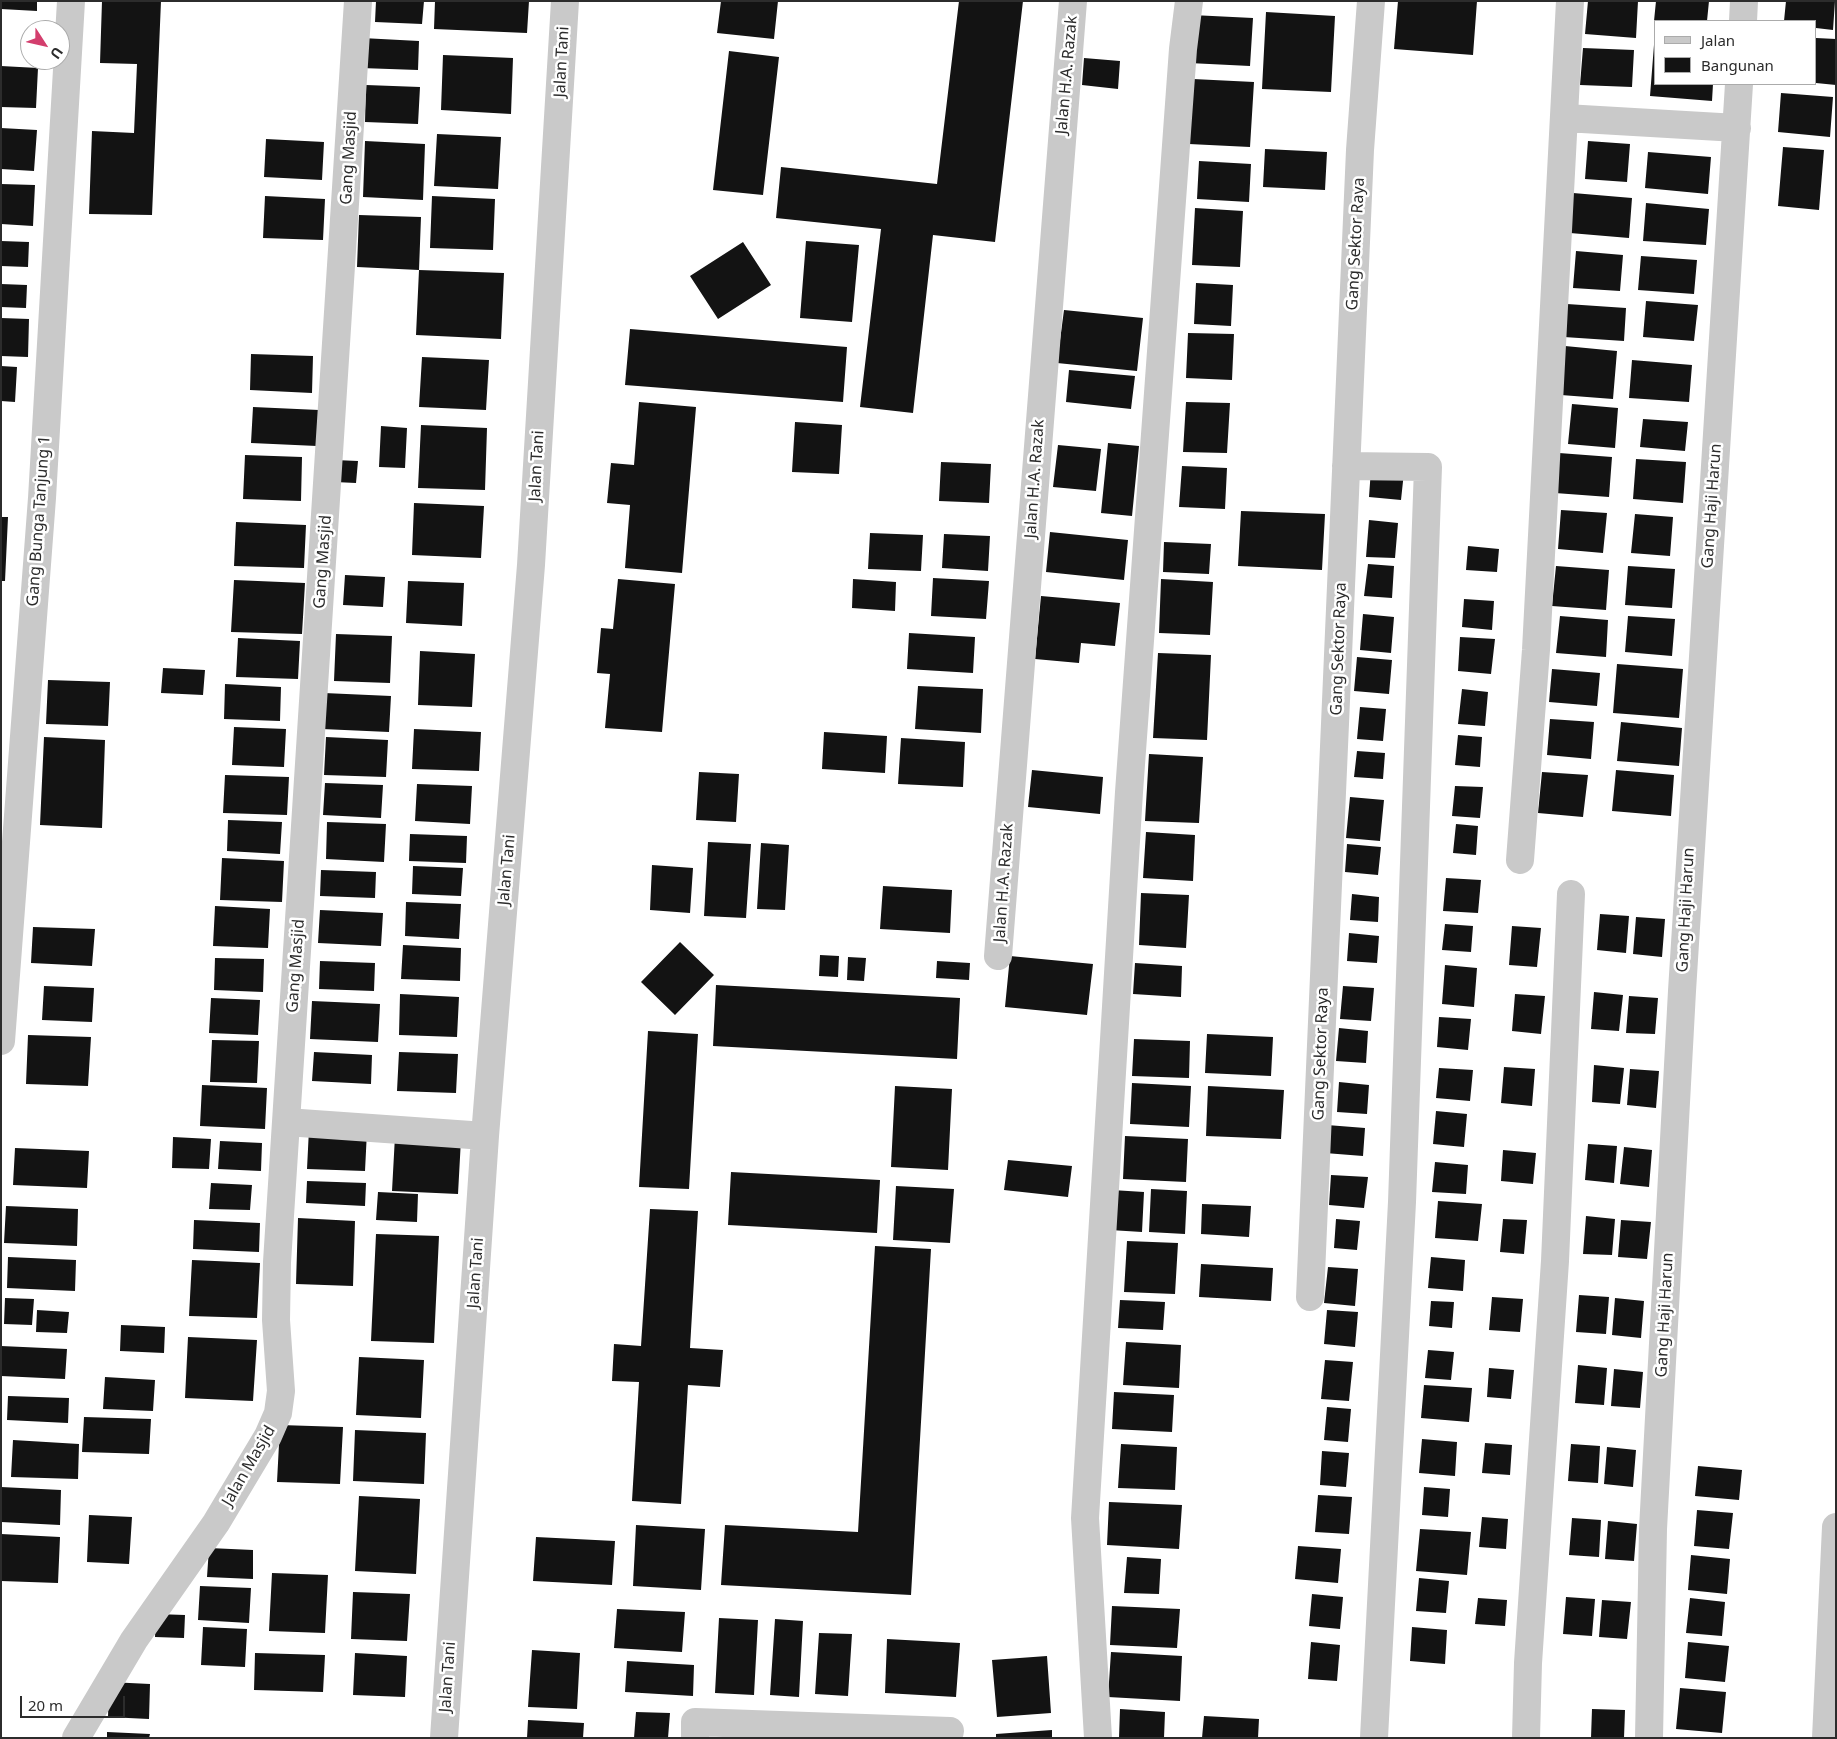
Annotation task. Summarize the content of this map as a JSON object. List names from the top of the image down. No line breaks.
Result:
{"streets":{"street":["Jalan Tani","Jalan H.A. Razak","Gang Masjid","Gang Sektor Raya","Gang Haji Harun","Gang Bunga Tanjung 1","Jalan Masjid"]},"crossings":[["Gang Masjid","Jalan Masjid"]],"legend":["Jalan","Bangunan"],"scale_bar":"20 m","north":"bottom right"}
